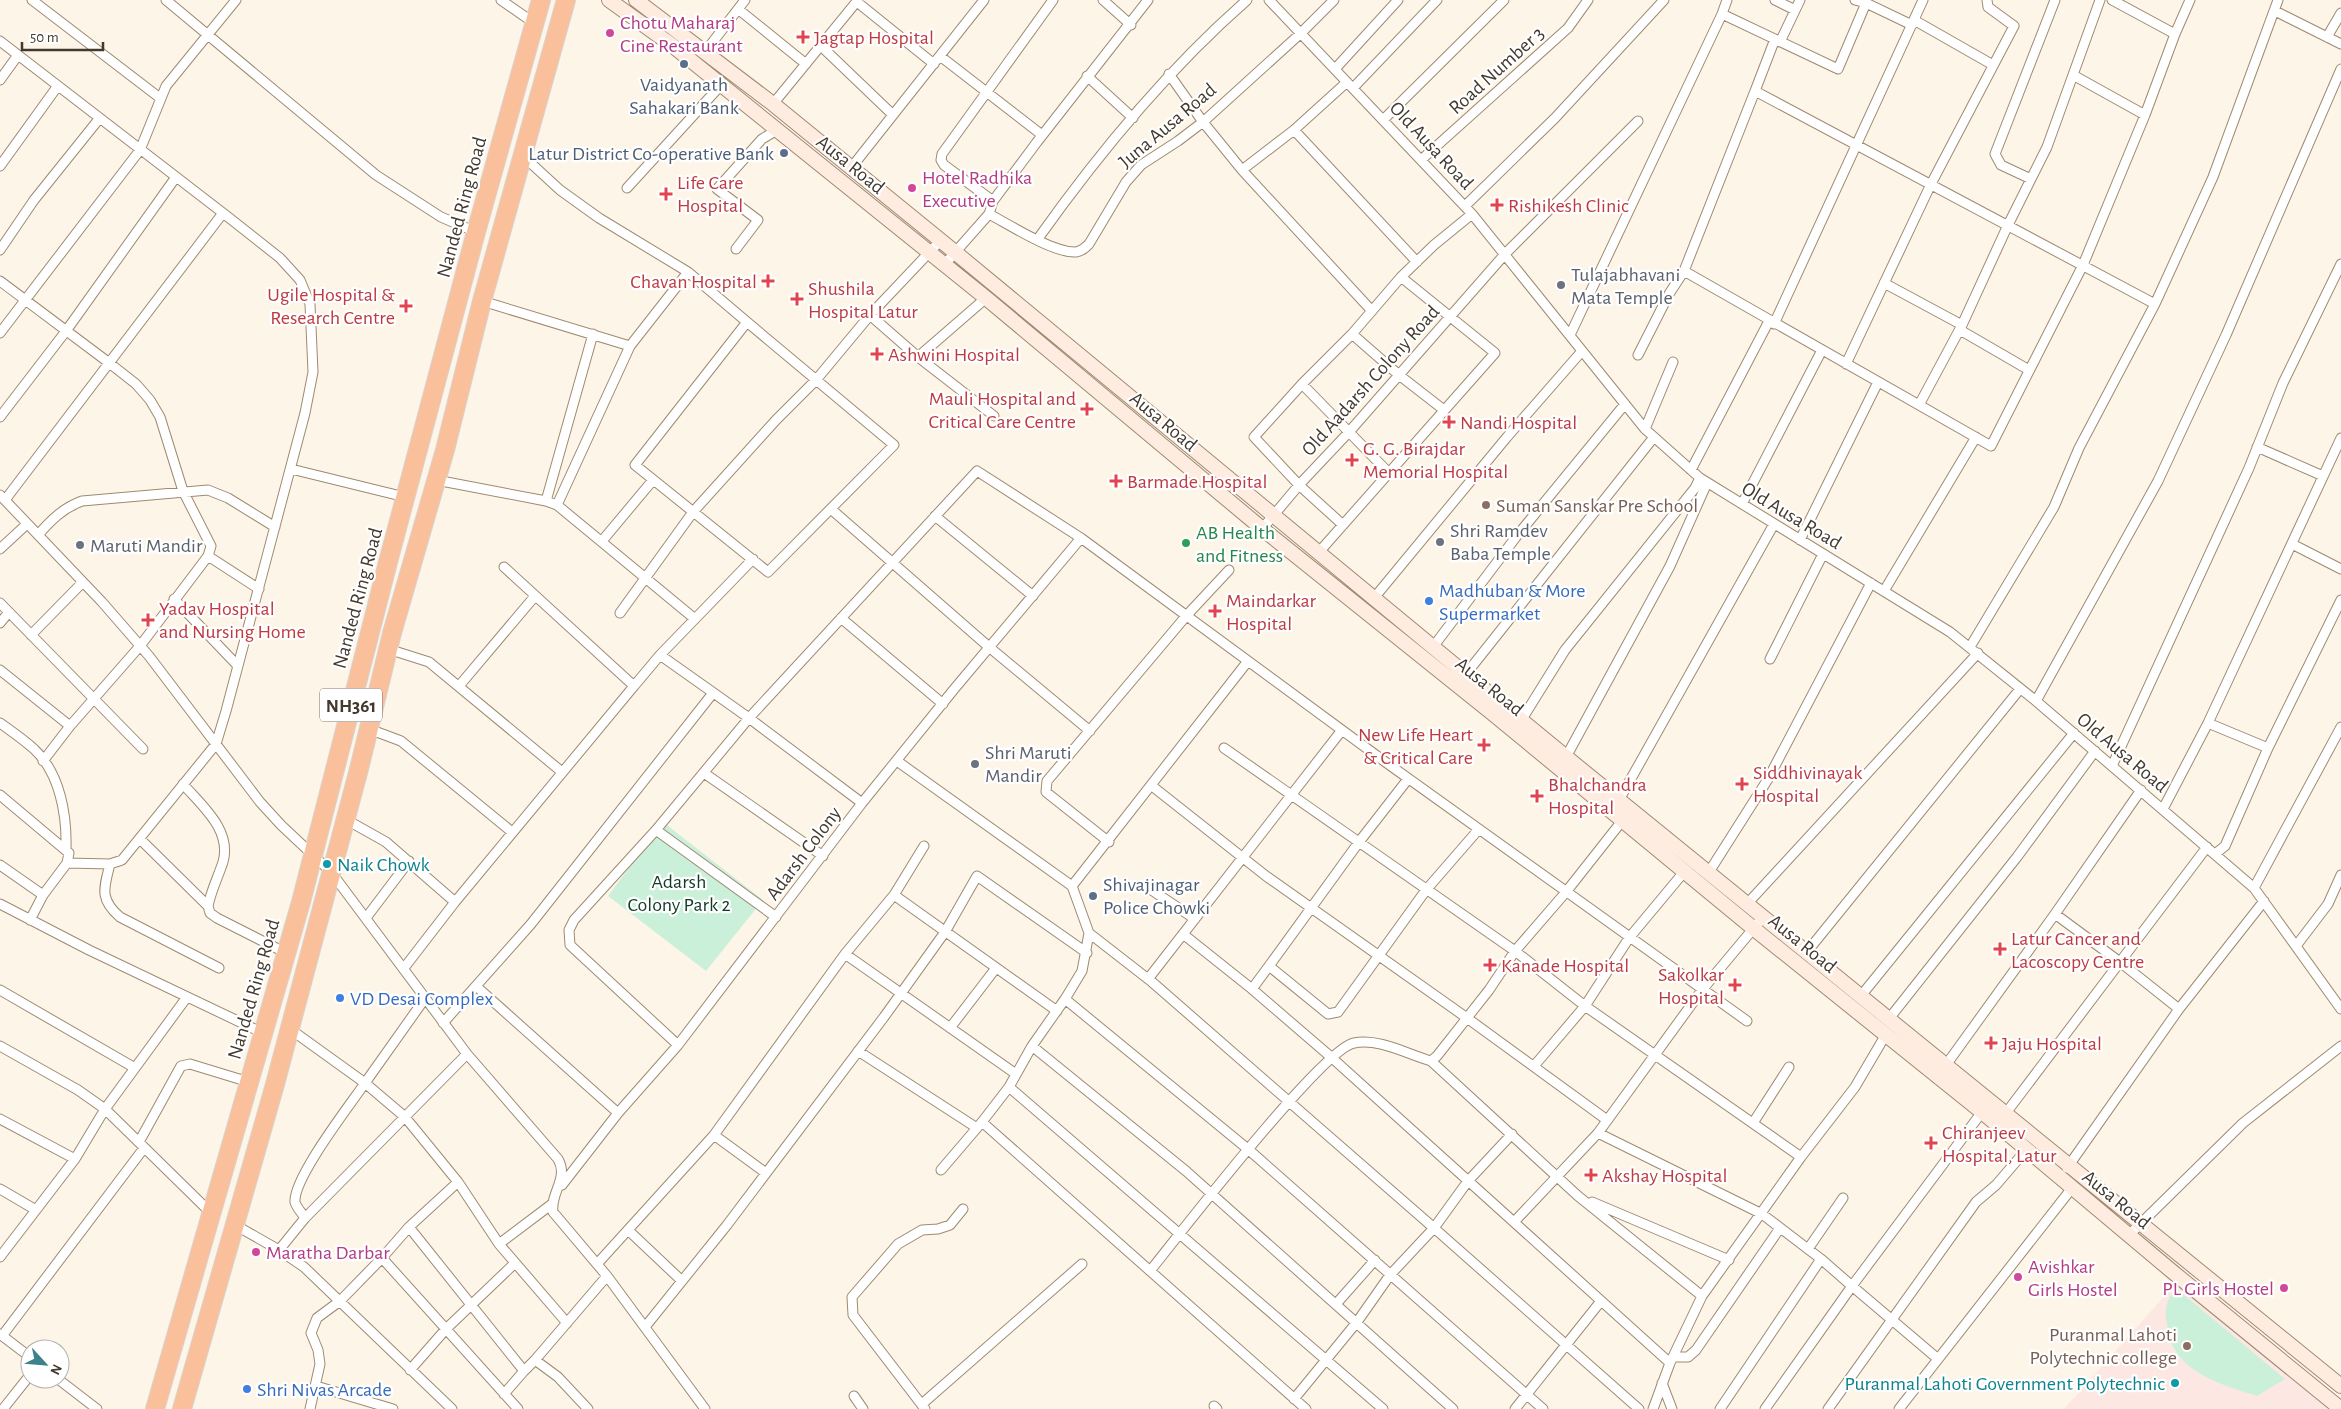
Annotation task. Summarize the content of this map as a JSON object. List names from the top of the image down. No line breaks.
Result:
{"streets":{"highway":["Nanded Ring Road","NH361"],"main road":["Ausa Road"],"street":["Road Number 3","Juna Ausa Road","Old Ausa Road","Old Aadarsh Colony Road","Adarsh Colony"]},"crossings":[["Road Number 3","Old Ausa Road"],["Juna Ausa Road","Old Ausa Road"],["Old Ausa Road","Old Aadarsh Colony Road"],["Ausa Road","Old Aadarsh Colony Road"]],"parks":["Adarsh Colony Park 2"],"places":{"other":["Chotu Maharaj Cine Restaurant","Vaidyanath Sahakari Bank","Latur District Co-operative Bank","Hotel Radhika Executive","Tulajabhavani Mata Temple","Suman Sanskar Pre School","Shri Ramdev Baba Temple","AB Health and Fitness","Maruti Mandir","Madhuban & More Supermarket","Shri Maruti Mandir","Naik Chowk","Shivajinagar Police Chowki","VD Desai Complex","Maratha Darbar","Avishkar Girls Hostel","PL Girls Hostel","Puranmal Lahoti Polytechnic college","Puranmal Lahoti Government Polytechnic","Shri Nivas Arcade"],"health":["Jagtap Hospital","Life Care Hospital","Rishikesh Clinic","Chavan Hospital","Shushila Hospital Latur","Ugile Hospital & Research Centre","Ashwini Hospital","Mauli Hospital and Critical Care Centre","Nandi Hospital","G. G. Birajdar Memorial Hospital","Barmade Hospital","Maindarkar Hospital","Yadav Hospital and Nursing Home","New Life Heart & Critical Care","Siddhivinayak Hospital","Bhalchandra Hospital","Latur Cancer and Lacoscopy Centre","Kanade Hospital","Sakolkar Hospital","Jaju Hospital","Chiranjeev Hospital, Latur","Akshay Hospital"]},"scale_bar":"50 m","north":"bottom right"}
